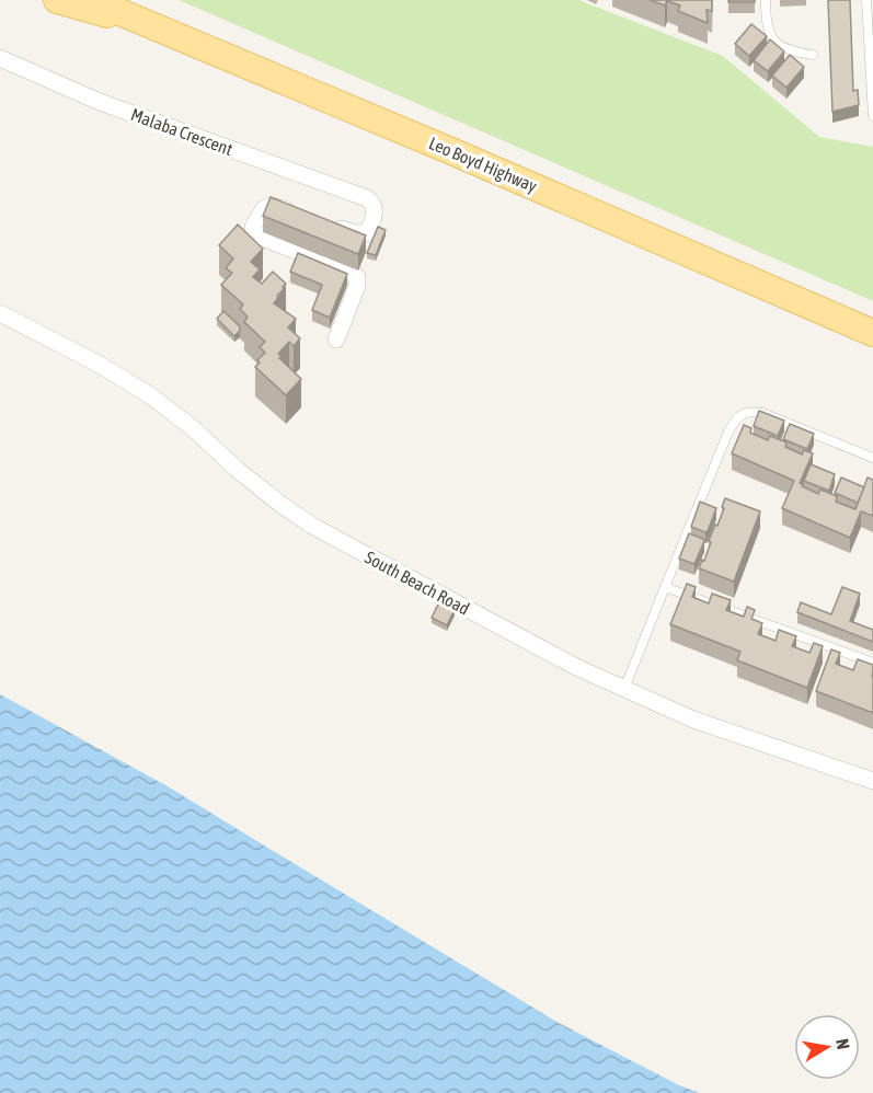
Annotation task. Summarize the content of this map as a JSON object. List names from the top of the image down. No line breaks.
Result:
{"streets":{"main road":["Leo Boyd Highway"],"street":["Malaba Crescent","South Beach Road"]},"north":"right"}
